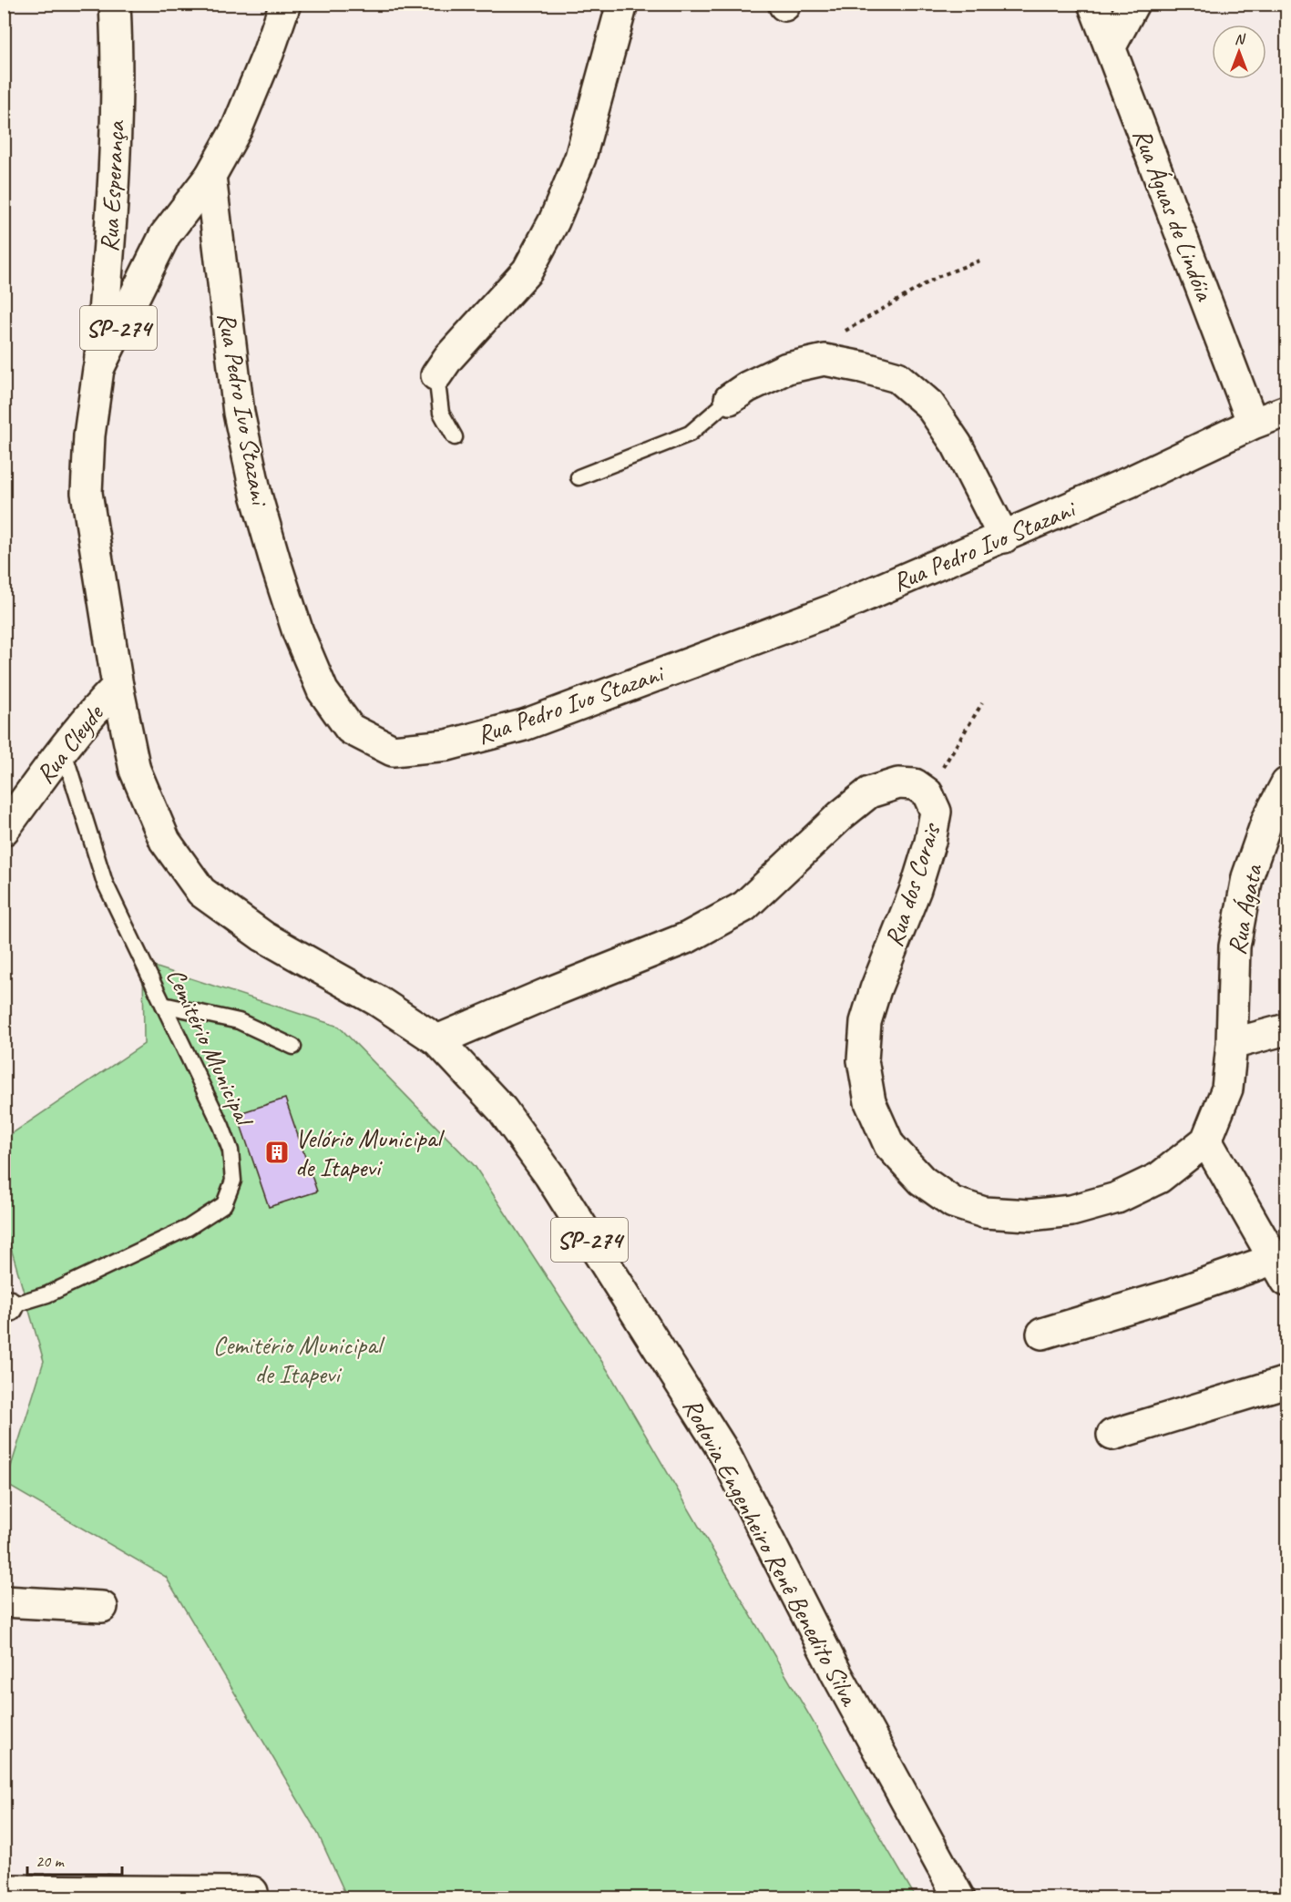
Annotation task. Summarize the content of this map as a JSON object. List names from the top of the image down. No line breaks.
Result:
{"streets":{"street":["Rua Esperança","Rua Águas de Lindóia","SP-274","Rua Pedro Ivo Stazani","Rua Cleyde","Rua dos Corais","Rua Ágata","Rodovia Engenheiro Renê Benedito Silva"],"lane":["Cemitério Municipal"]},"crossings":[["Rua Esperança","SP-274"],["Rua Águas de Lindóia","Rua Pedro Ivo Stazani"],["SP-274","Rua Pedro Ivo Stazani"],["SP-274","Rua Cleyde"],["SP-274","Rodovia Engenheiro Renê Benedito Silva"],["Rua Cleyde","Cemitério Municipal"],["Rua Cleyde","Rodovia Engenheiro Renê Benedito Silva"],["Rua dos Corais","Rua Ágata"],["Rua dos Corais","Rodovia Engenheiro Renê Benedito Silva"]],"parks":["Cemitério Municipal de Itapevi"],"places":{"building":["Velório Municipal de Itapevi"]},"scale_bar":"20 m","north":"top"}
